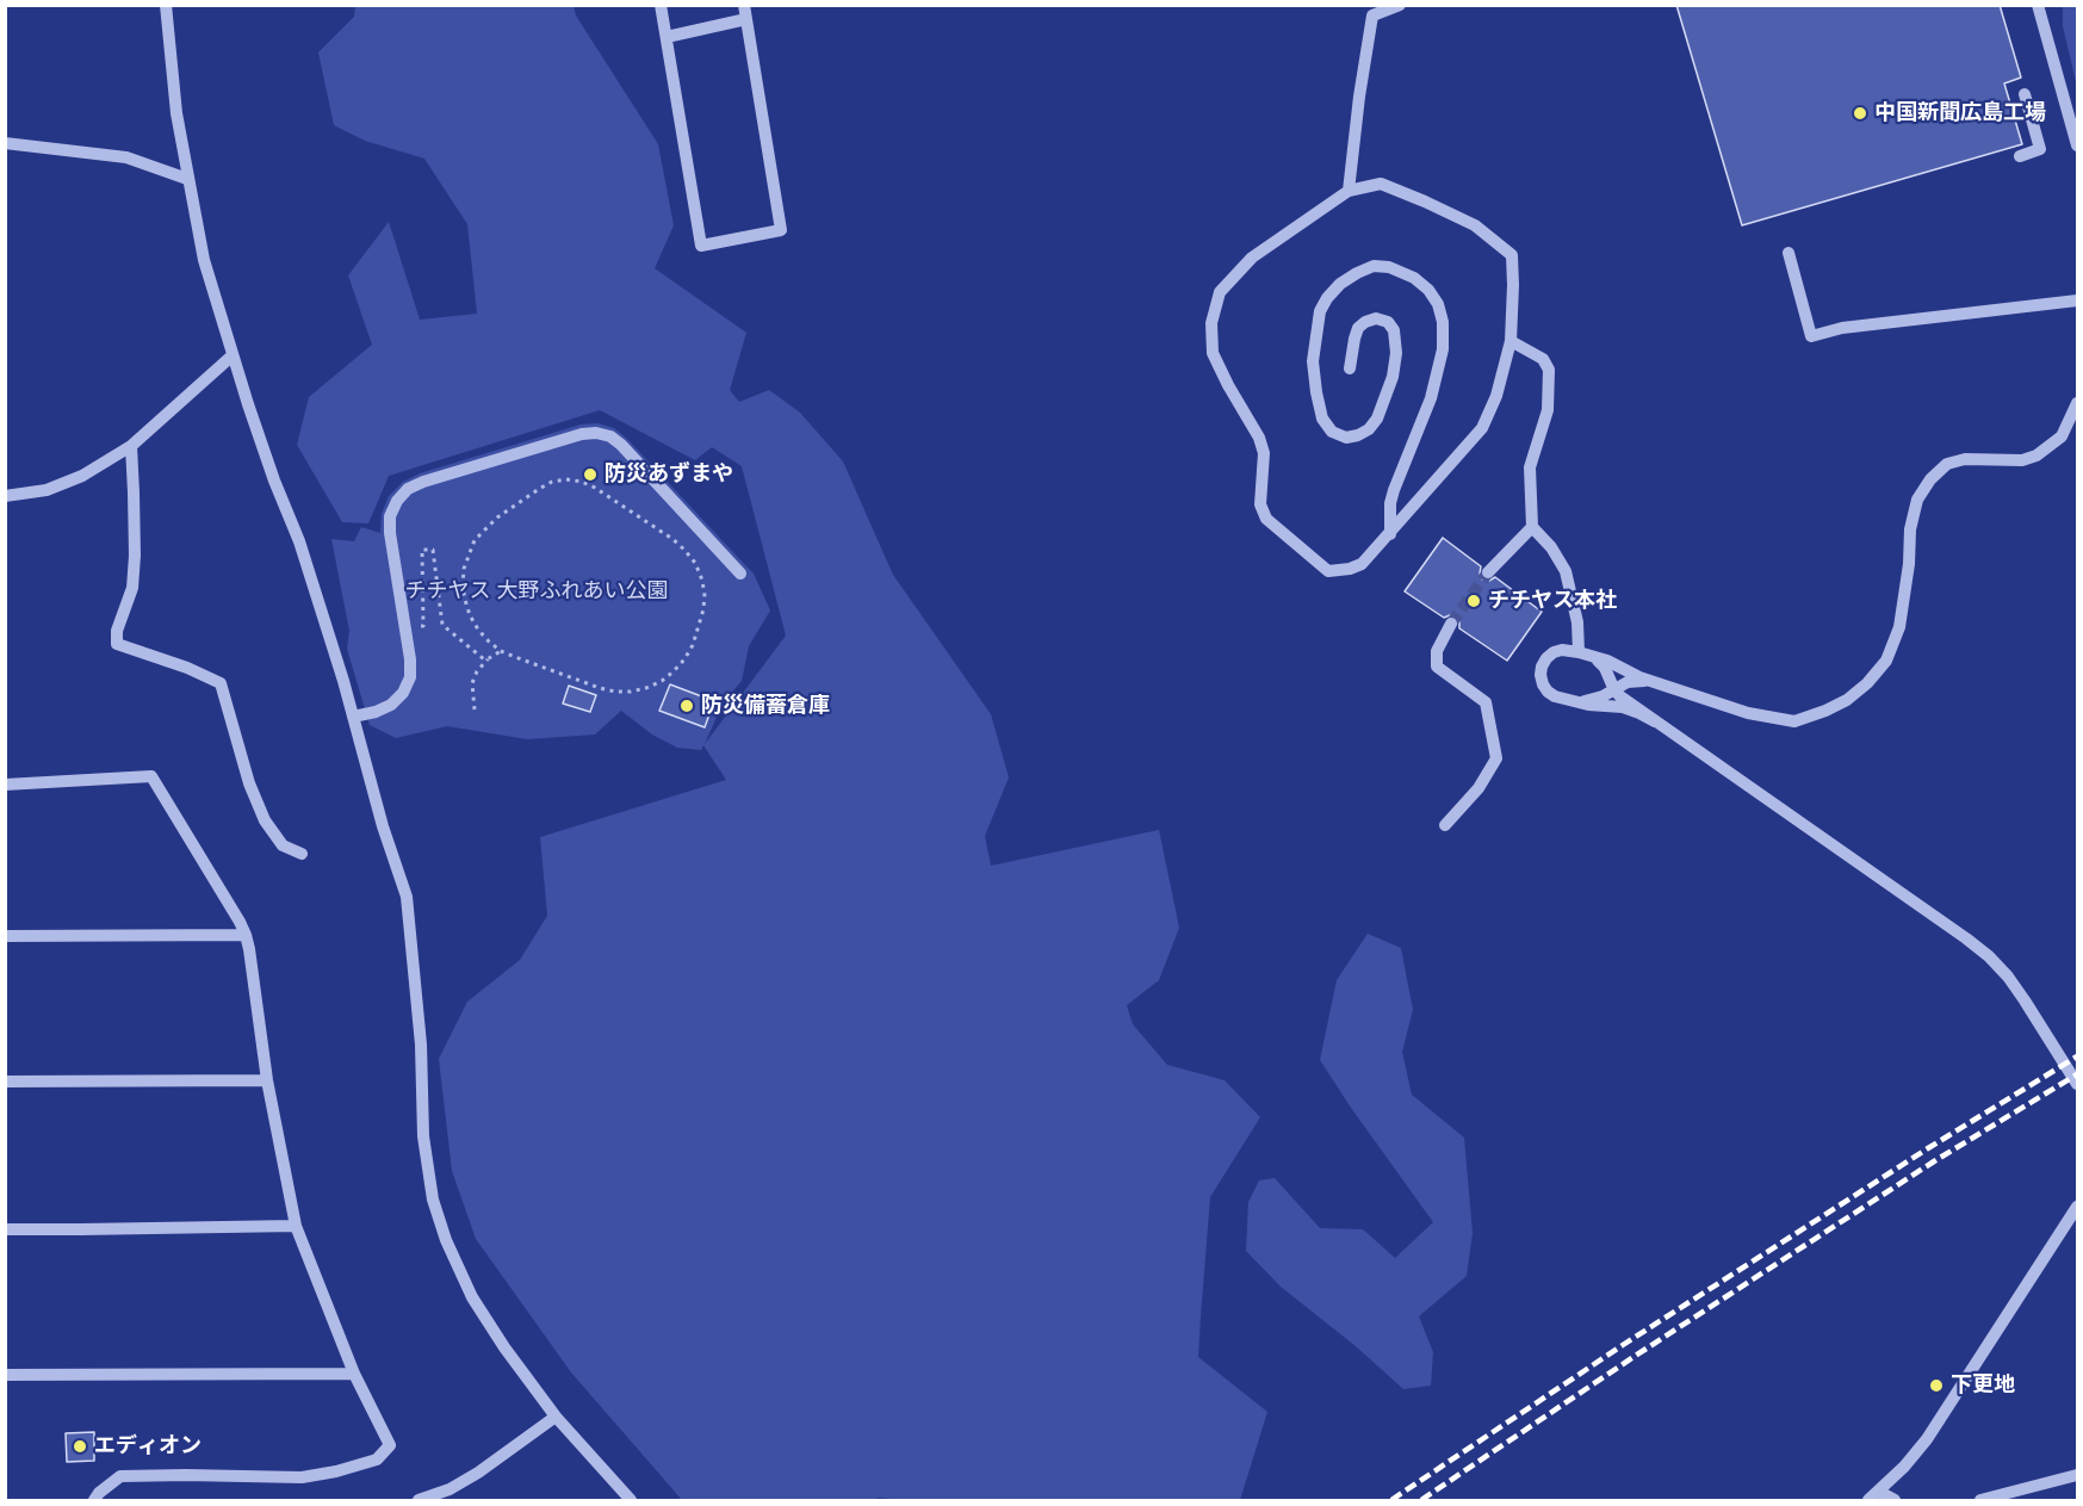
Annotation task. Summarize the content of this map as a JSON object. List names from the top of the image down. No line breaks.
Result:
{"parks":["チチヤス 大野ふれあい公園"],"places":["中国新聞広島工場","防災あずまや","チチヤス本社","防災備蓄倉庫","下更地","エディオン"]}
